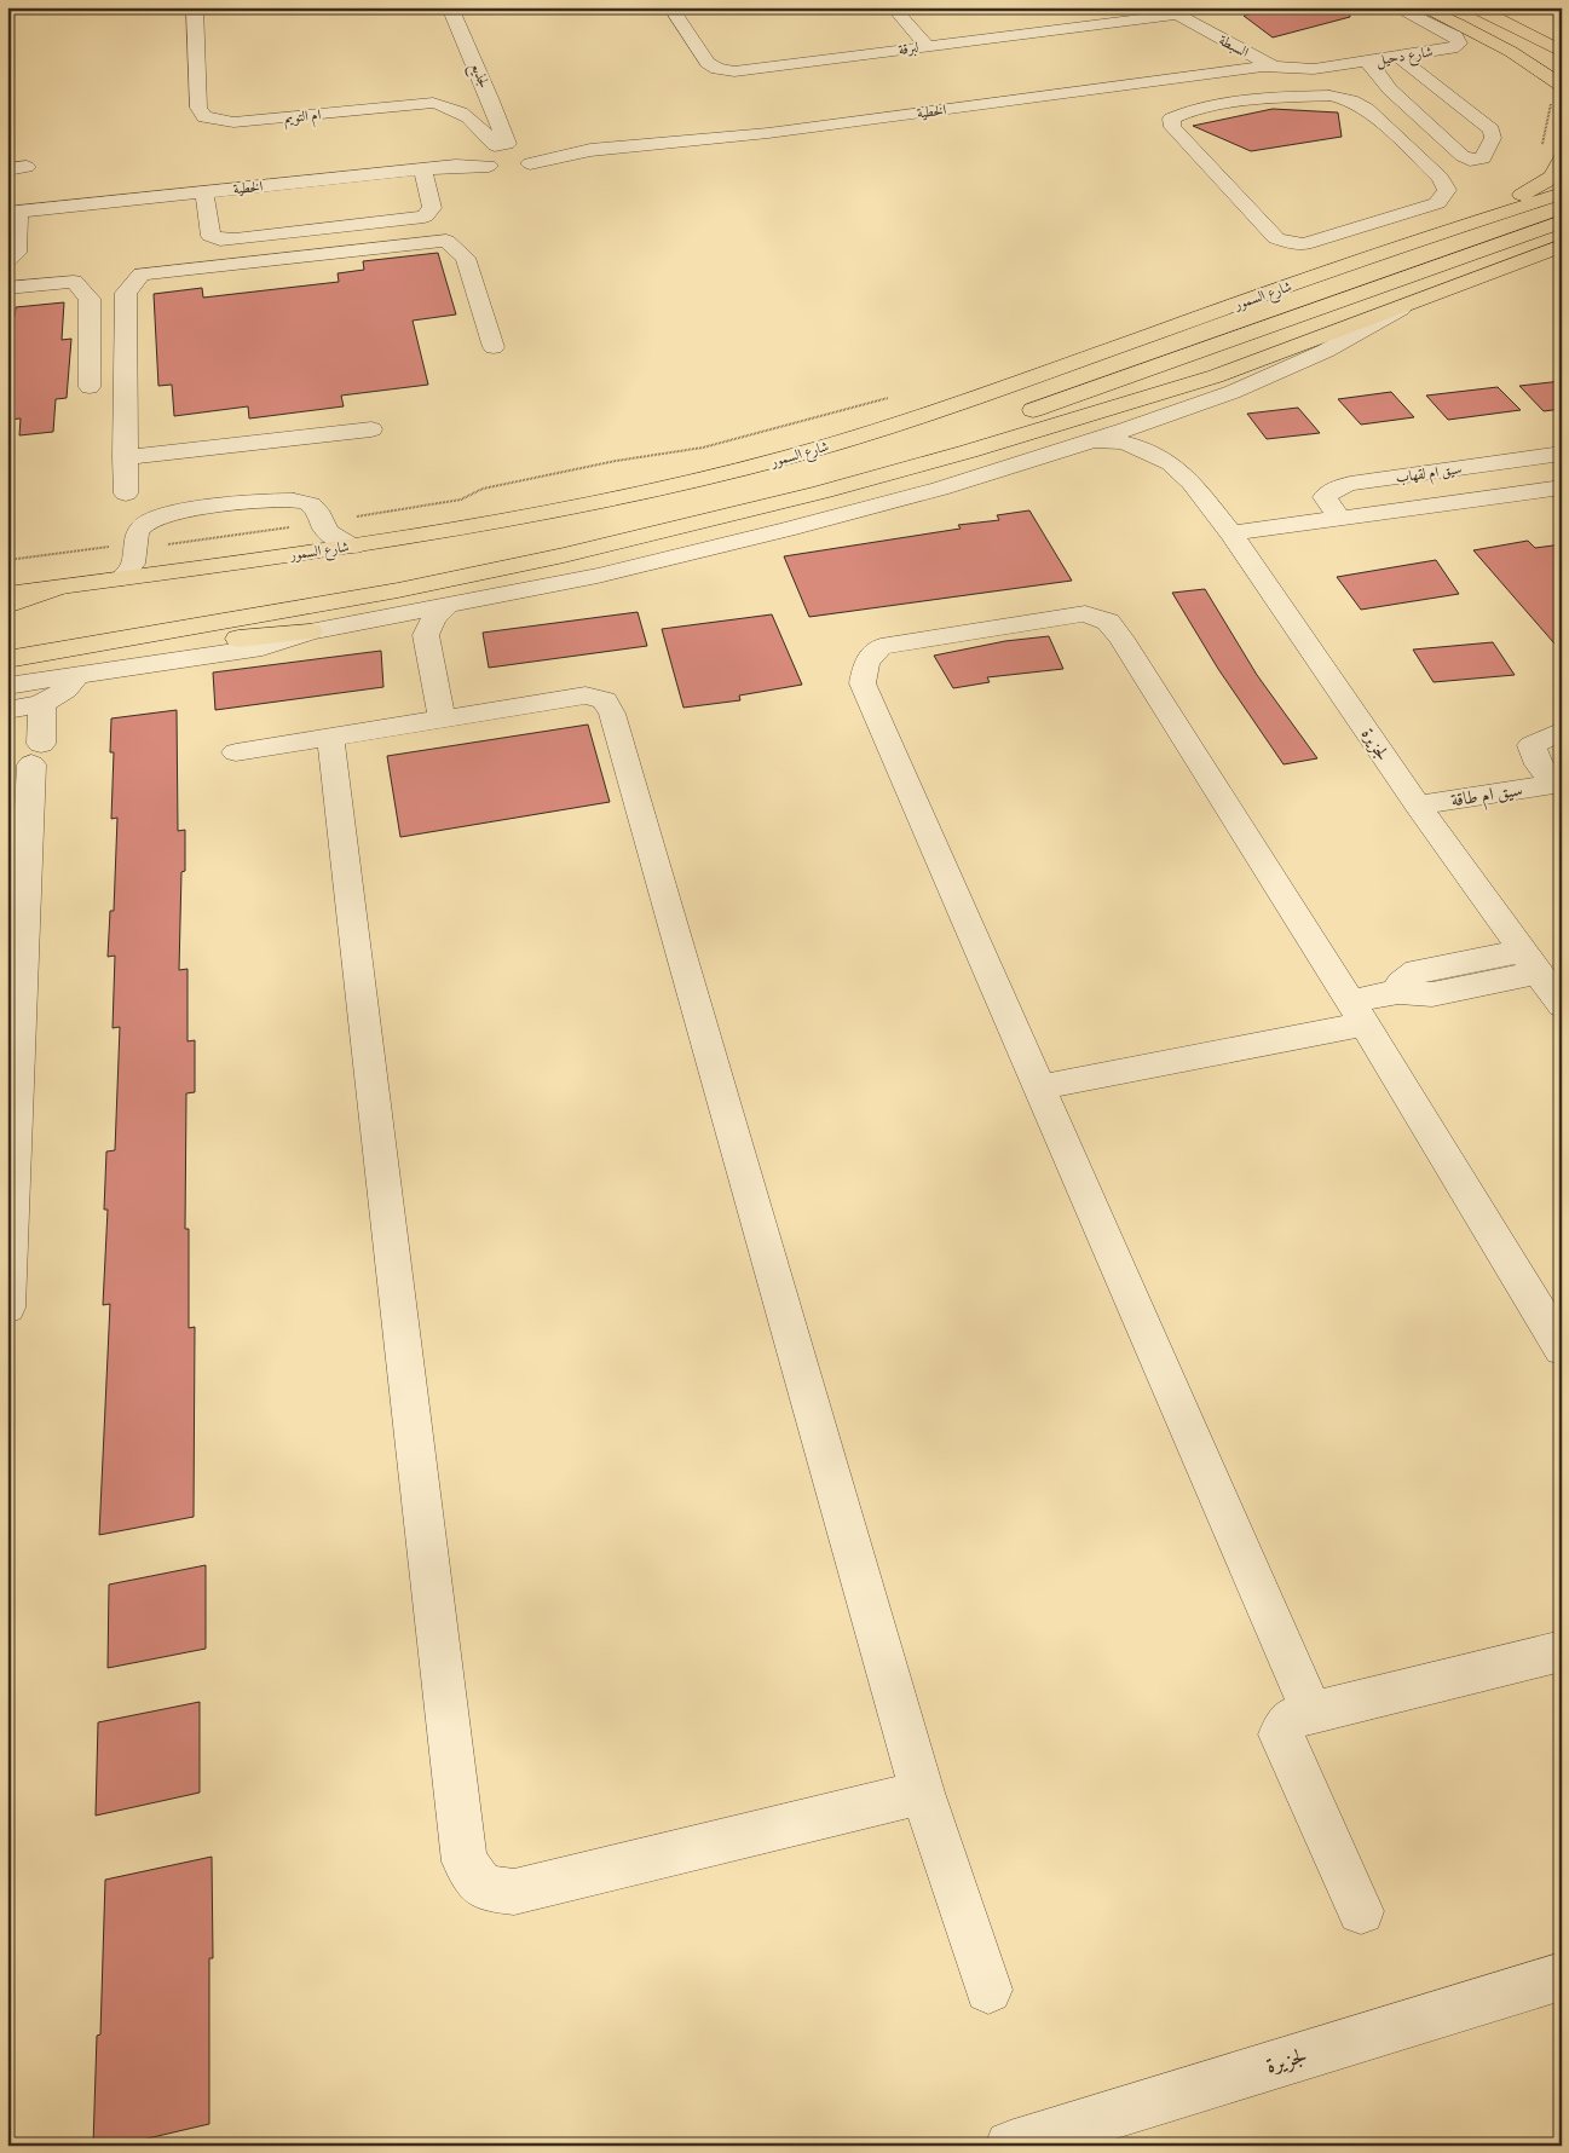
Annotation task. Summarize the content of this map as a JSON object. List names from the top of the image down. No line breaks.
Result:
{"streets":{"main road":["شارع السمور"],"street":["السبطة","لبرقة","شارع دحيل","لجذيع","الخطية","ام التويم","سيق ام لقهاب","لجزيرة","سيق ام طاقة"]},"crossings":[["السبطة","لبرقة"],["السبطة","شارع دحيل"],["السبطة","الخطية"],["شارع دحيل","الخطية"],["لجذيع","الخطية"],["لجذيع","ام التويم"],["الخطية","ام التويم"],["سيق ام لقهاب","لجزيرة"],["لجزيرة","سيق ام طاقة"]]}
